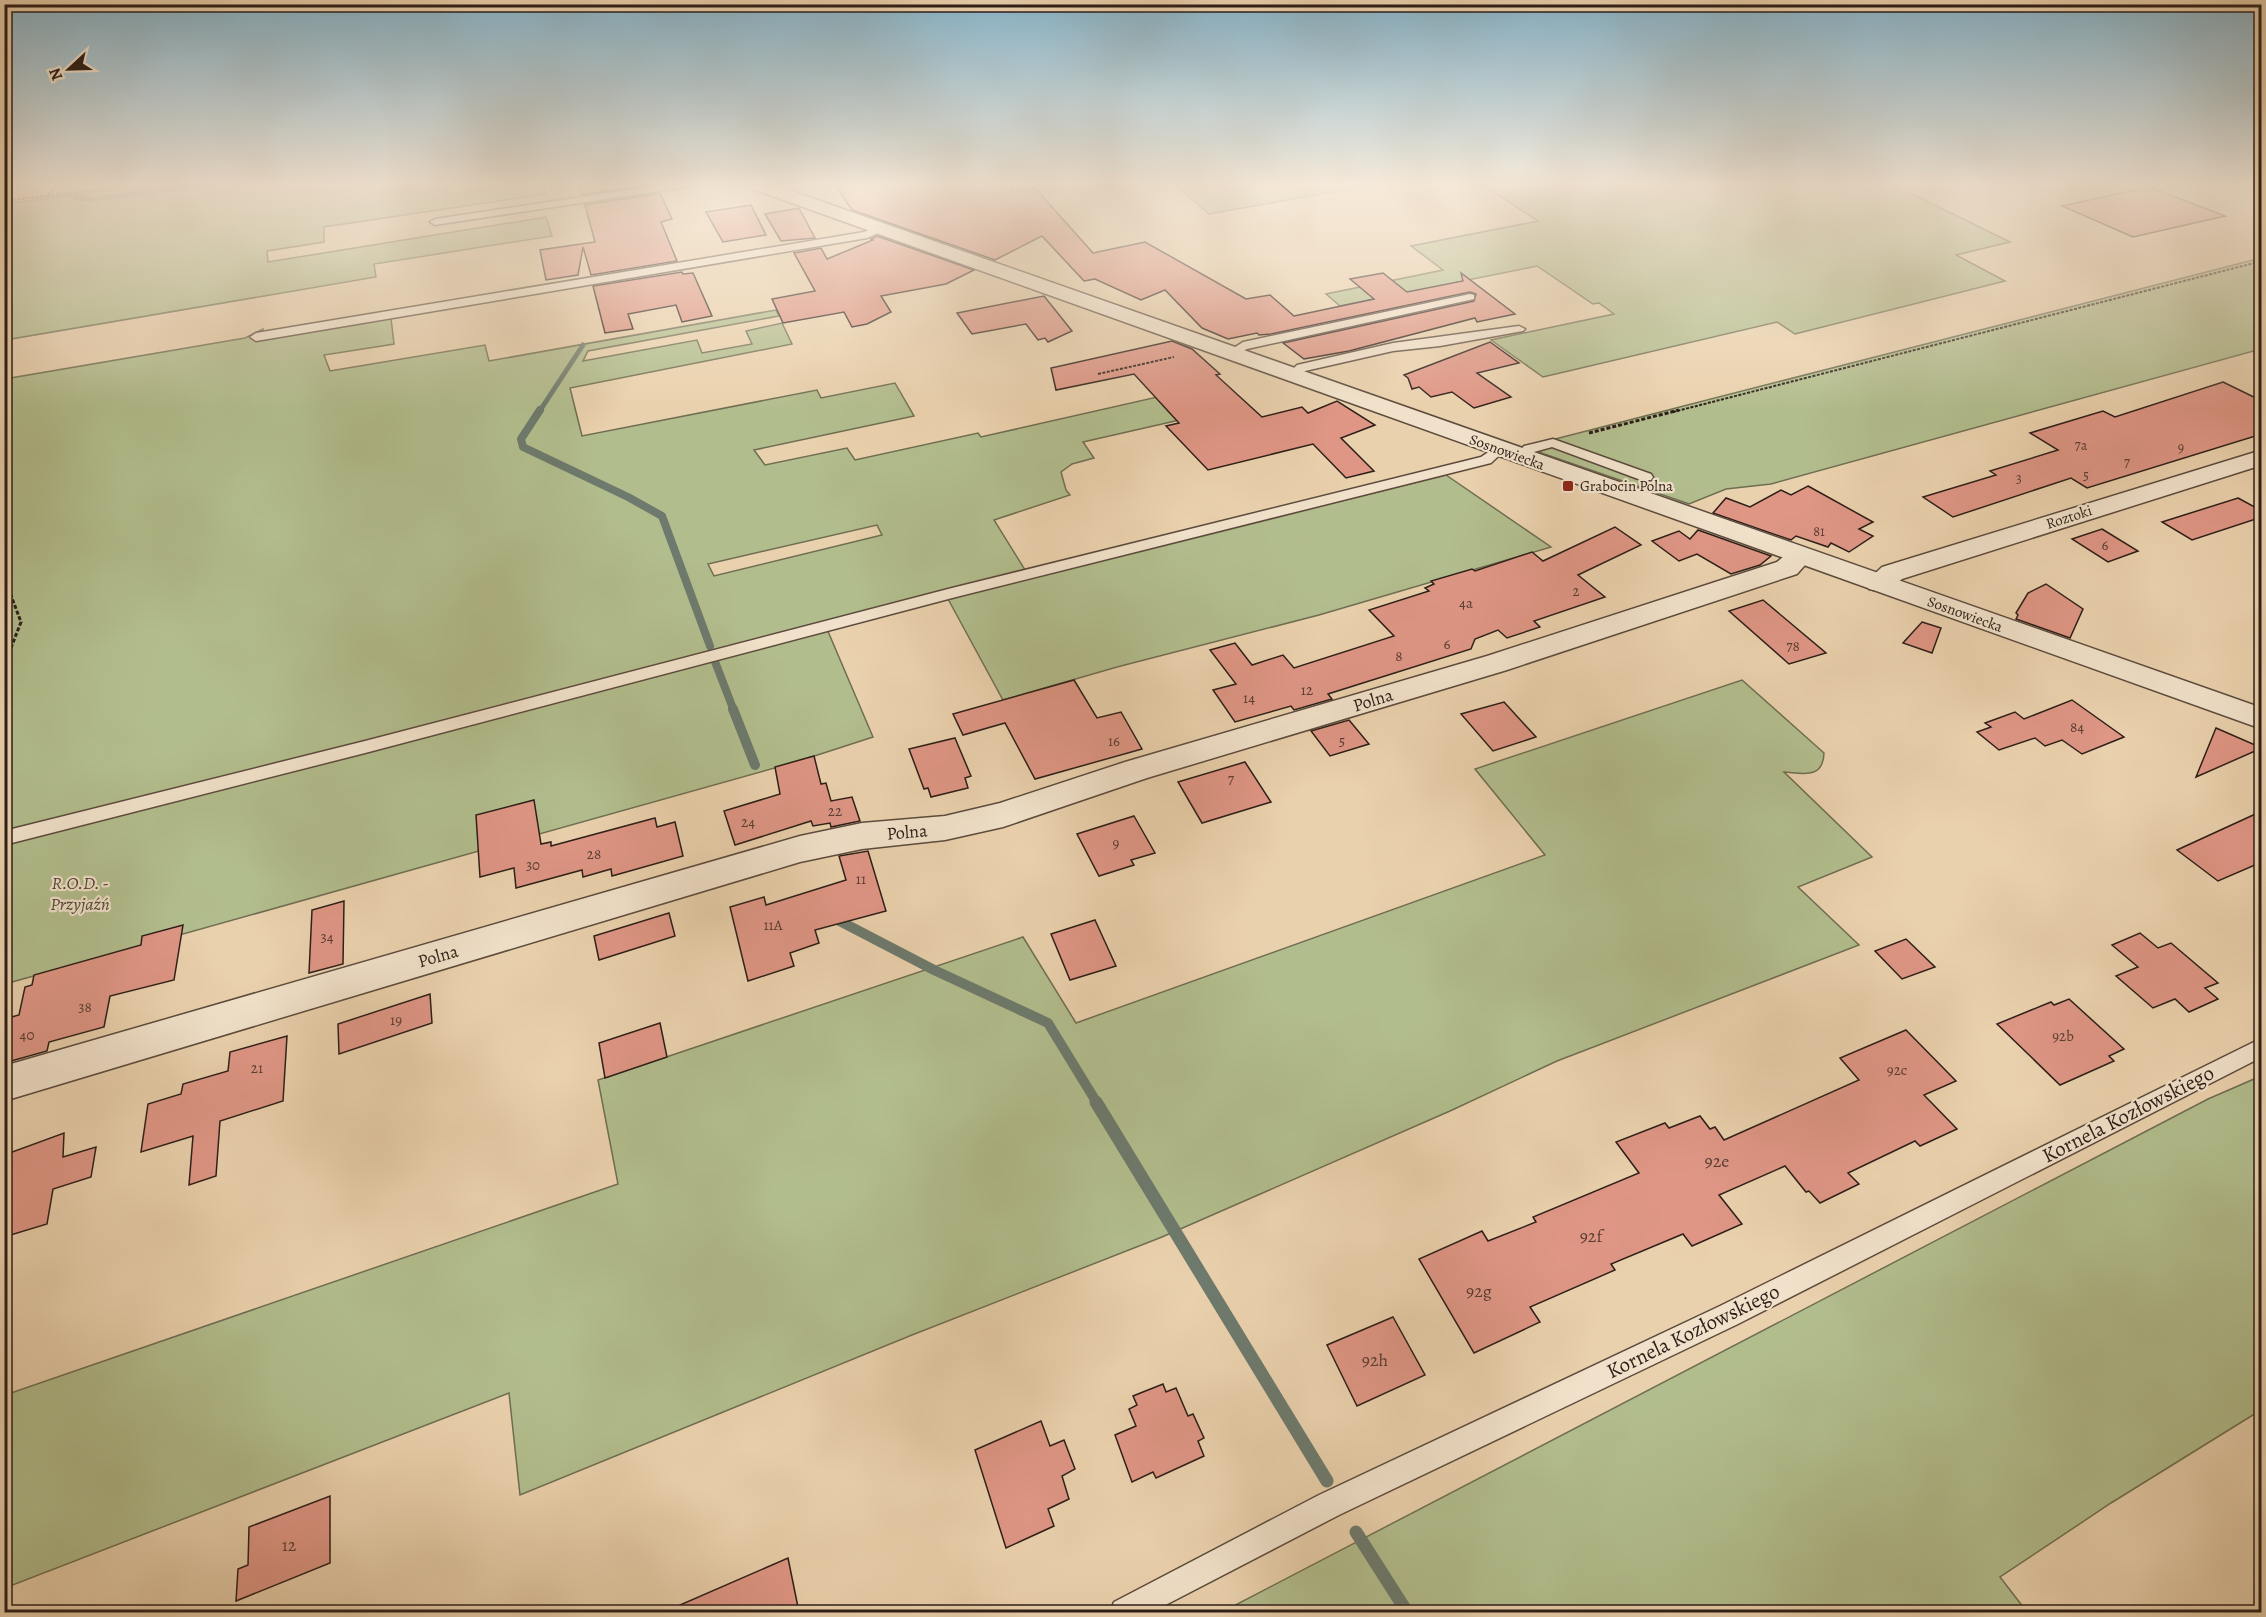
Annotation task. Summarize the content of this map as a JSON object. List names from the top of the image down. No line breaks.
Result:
{"streets":{"street":["Sosnowiecka","Roztoki","Polna"],"lane":["Kornela Kozłowskiego"]},"crossings":[["Sosnowiecka","Roztoki"],["Sosnowiecka","Polna"]],"parks":["R.O.D. - Przyjaźń"],"places":{"transit":["Grabocin Polna"]},"house_numbers":["7a","9","7","5","3","81","6","2","4a","6","78","8","12","14","84","16","5","7","22","24","9","28","30","11","11A","34","38","19","40","92b","21","92c","92e","92f","92g","92h","12"],"north":"left"}
